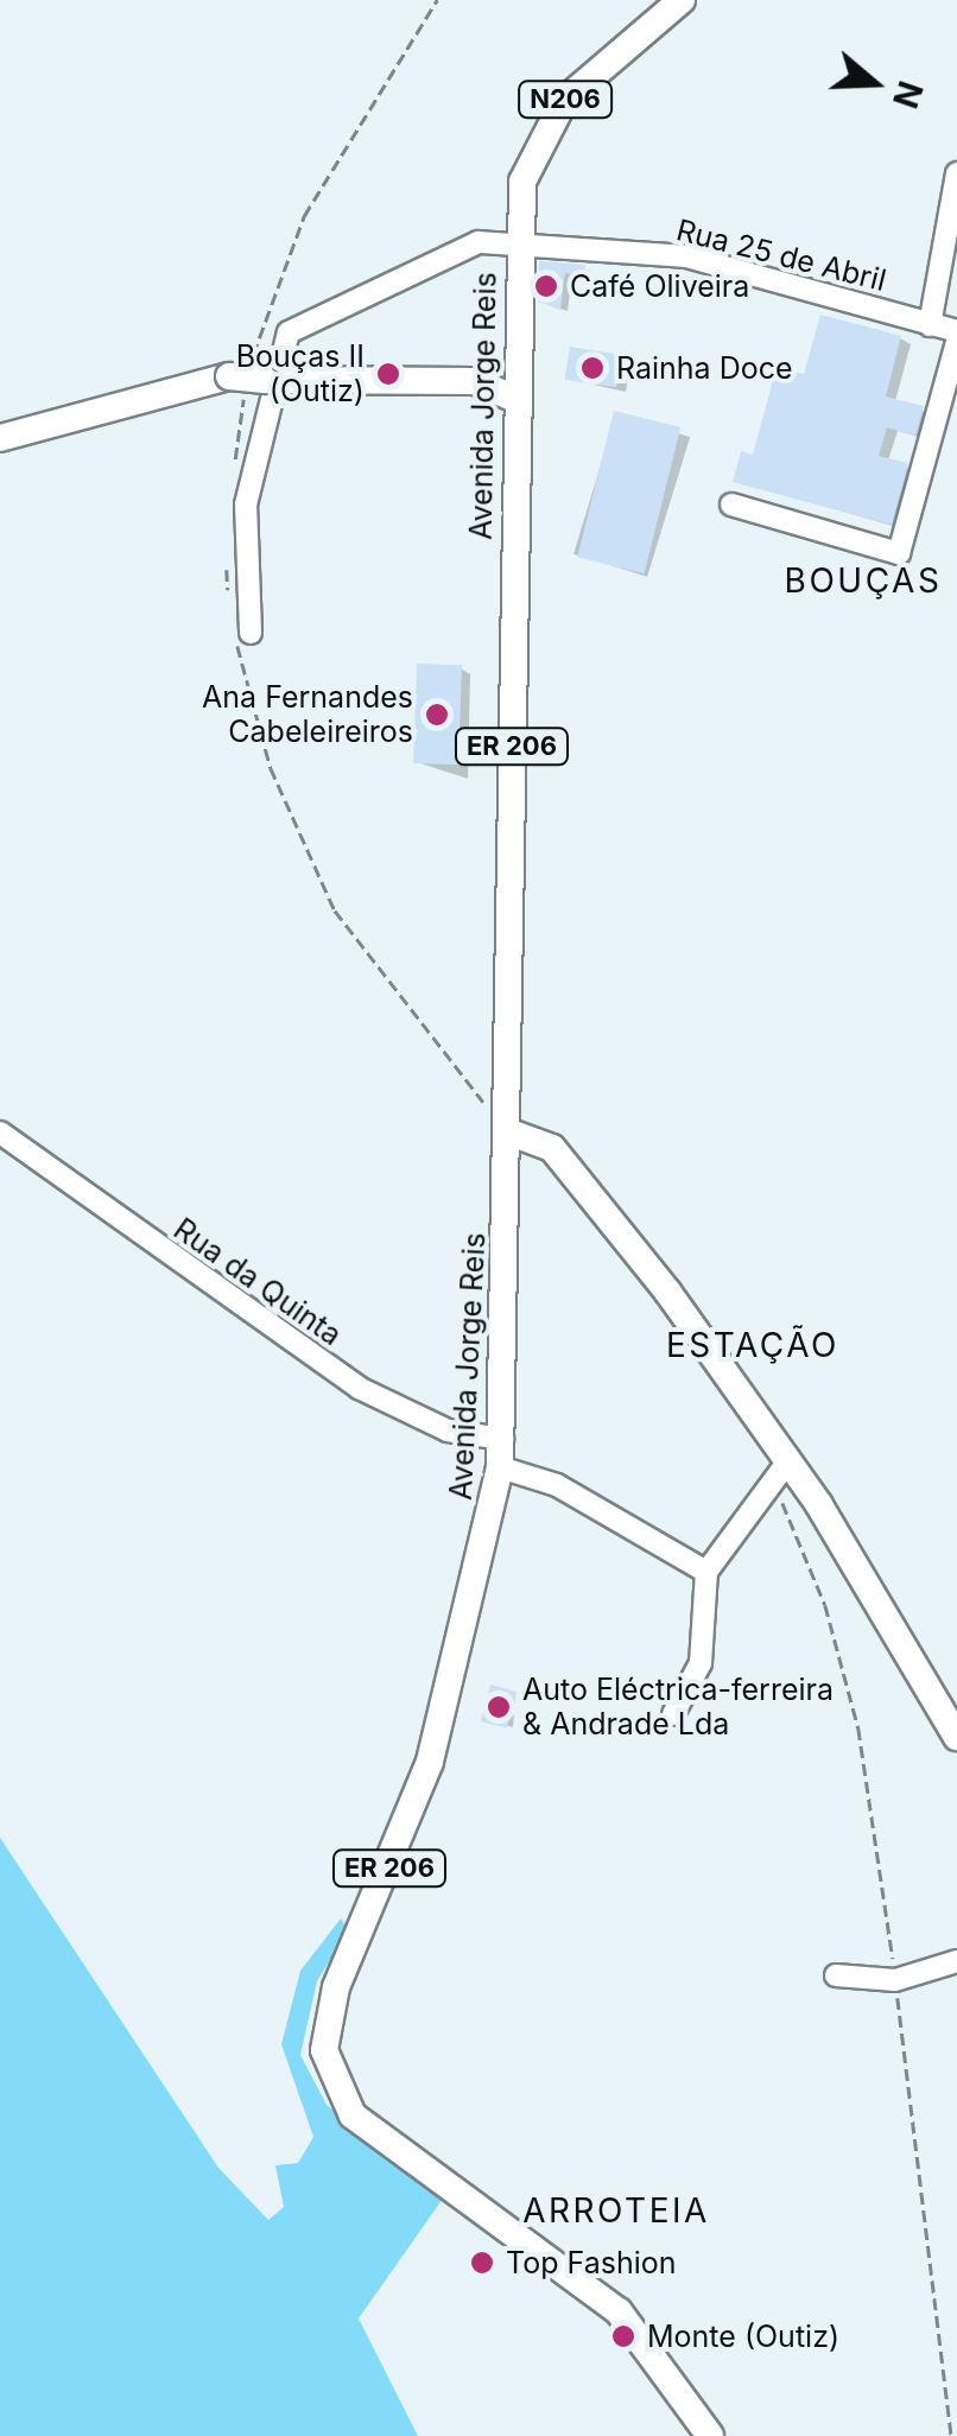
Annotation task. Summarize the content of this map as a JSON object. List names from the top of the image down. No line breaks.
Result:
{"streets":{"main road":["N206","Avenida Jorge Reis","ER 206"],"street":["Rua 25 de Abril","Rua da Quinta"]},"crossings":[["N206","Rua 25 de Abril"],["N206","Avenida Jorge Reis"],["Rua 25 de Abril","Avenida Jorge Reis"],["Avenida Jorge Reis","Rua da Quinta"]],"districts":["BOUÇAS","ESTAÇÃO","ARROTEIA"],"places":["Café Oliveira","Rainha Doce","Bouças II (Outiz)","Ana Fernandes Cabeleireiros","Auto Eléctrica-ferreira & Andrade Lda","Top Fashion","Monte (Outiz)"],"north":"right"}
